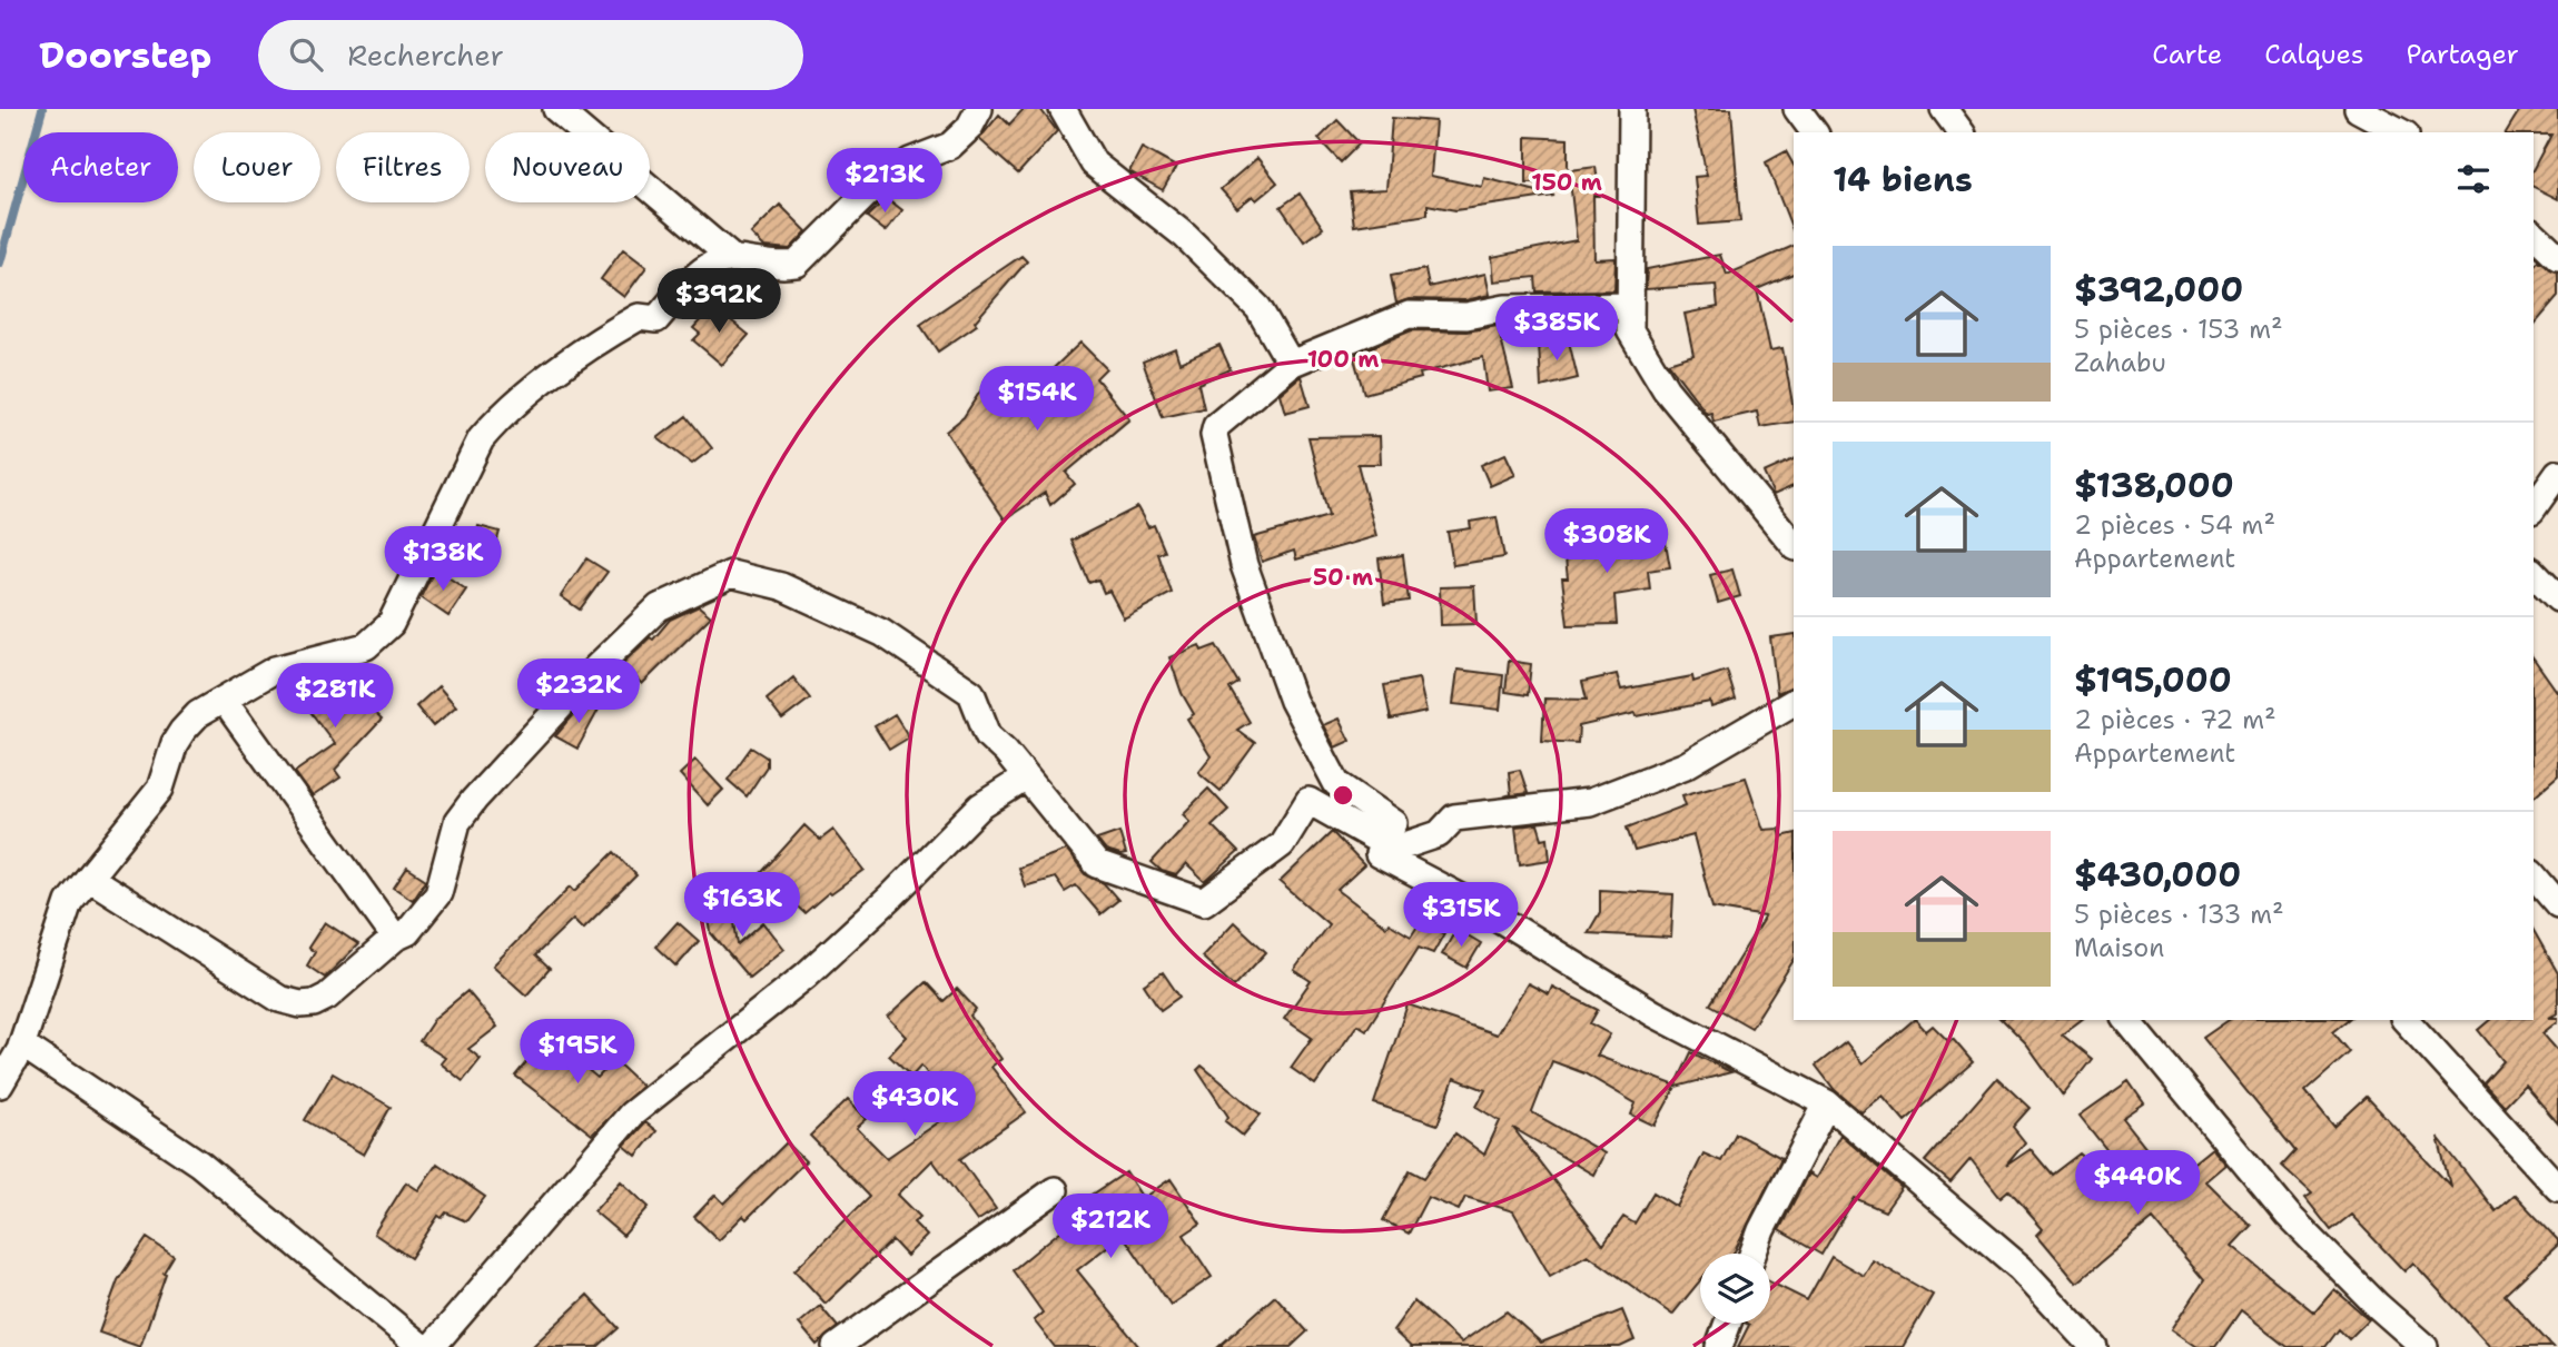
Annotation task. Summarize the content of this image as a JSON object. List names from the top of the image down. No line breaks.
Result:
{"page":{"header":"Doorstep","search":"Rechercher","nav":["Carte","Calques","Partager"],"chip":["Acheter","Louer","Filtres","Nouveau"],"heading":"14 biens","price":["$213K","$392K","$385K","$154K","$308K","$138K","$232K","$281K","$163K","$315K","$195K","$430K","$440K","$212K"],"list":[{"name":"$392,000","note":"5 pièces · 153 m² · Zahabu"},{"name":"$138,000","note":"2 pièces · 54 m² · Appartement"},{"name":"$195,000","note":"2 pièces · 72 m² · Appartement"},{"name":"$430,000","note":"5 pièces · 133 m² · Maison"}]},"rings":["150 m","100 m","50 m"]}
